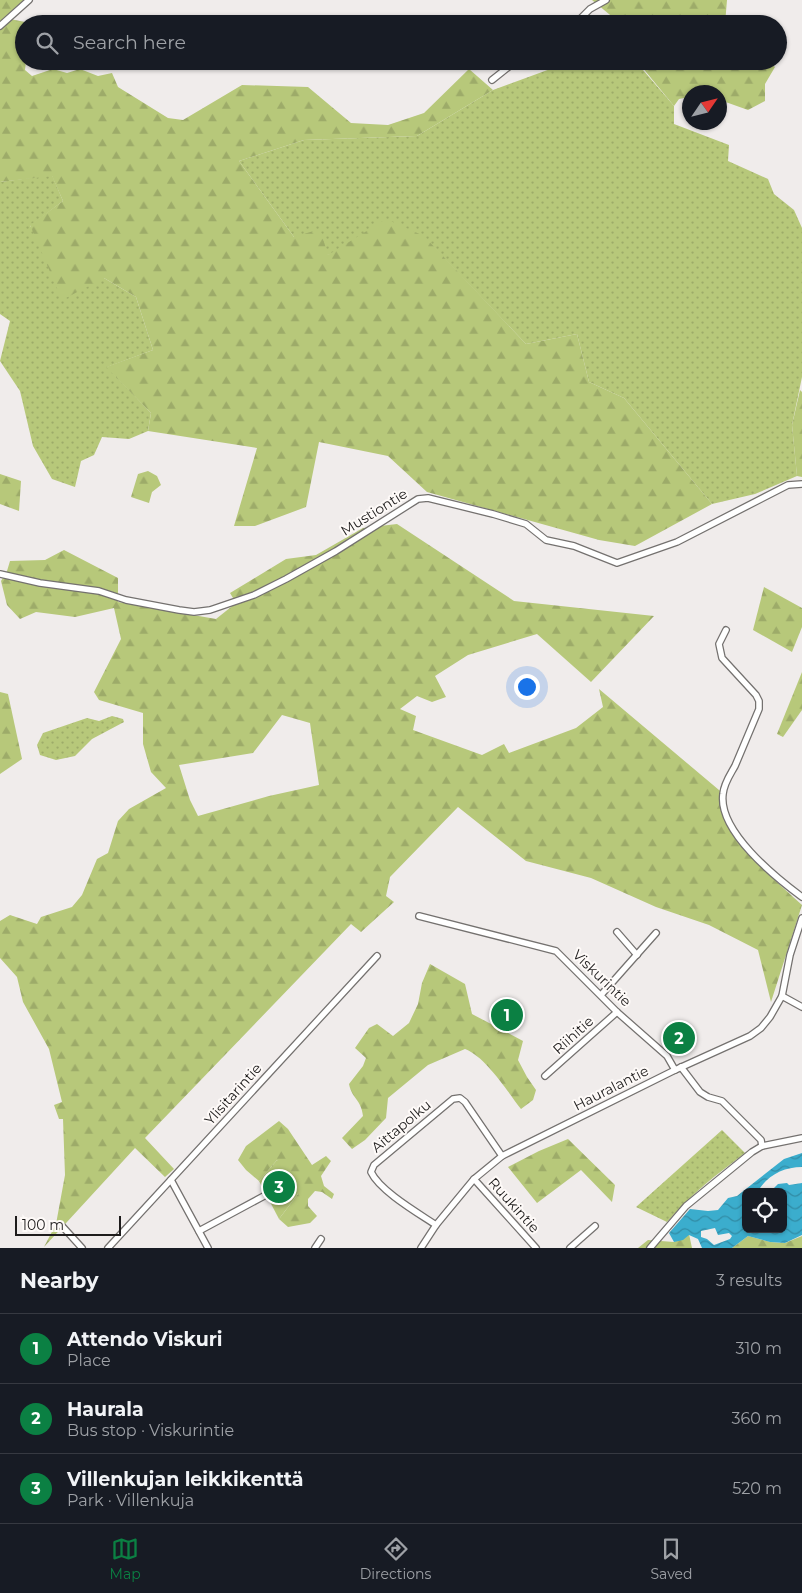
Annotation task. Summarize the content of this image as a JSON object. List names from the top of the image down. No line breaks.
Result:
{"streets":{"street":["Mustiontie","Viskurintie","Riihitie","Hauralantie","Ylisitarintie","Aittapolku","Ruukintie"]},"crossings":[["Viskurintie","Riihitie"],["Viskurintie","Hauralantie"],["Hauralantie","Aittapolku"],["Hauralantie","Ruukintie"]],"scale_bar":"100 m","north":"top right","page":{"search":"Search here","pins":["1","2","3"],"scale":"100 m","heading":["Nearby","3 results"],"list":[{"mark":"1","name":"Attendo Viskuri","note":"Place","value":"310 m"},{"mark":"2","name":"Haurala","note":"Bus stop · Viskurintie","value":"360 m"},{"mark":"3","name":"Villenkujan leikkikenttä","note":"Park · Villenkuja","value":"520 m"}],"nav":["Map","Directions","Saved"]}}
